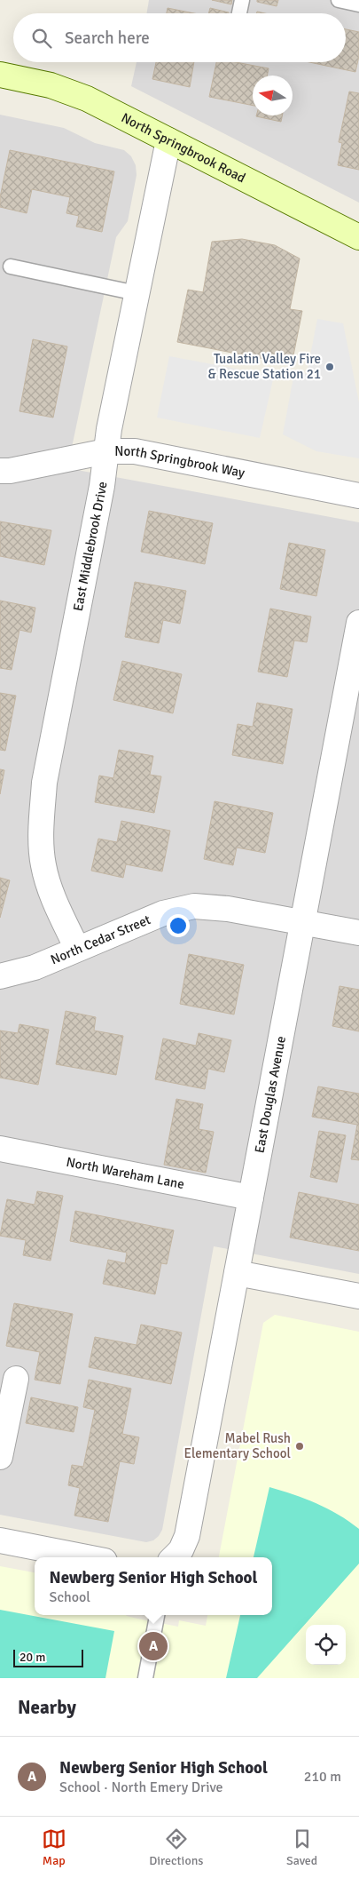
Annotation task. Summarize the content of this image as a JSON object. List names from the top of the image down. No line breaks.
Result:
{"streets":{"main road":["North Springbrook Road"],"street":["North Springbrook Way","East Middlebrook Drive","North Cedar Street","East Douglas Avenue","North Wareham Lane"]},"crossings":[["North Springbrook Road","East Middlebrook Drive"],["North Springbrook Way","East Middlebrook Drive"],["East Middlebrook Drive","North Cedar Street"],["North Cedar Street","East Douglas Avenue"],["East Douglas Avenue","North Wareham Lane"]],"places":["Tualatin Valley Fire & Rescue Station 21","Mabel Rush Elementary School"],"scale_bar":"20 m","north":"left","page":{"search":"Search here","popup":["Newberg Senior High School","School"],"pins":"A","scale":"20 m","heading":"Nearby","list":[{"mark":"A","name":"Newberg Senior High School","note":"School · North Emery Drive","value":"210 m"}],"nav":["Map","Directions","Saved"]}}
